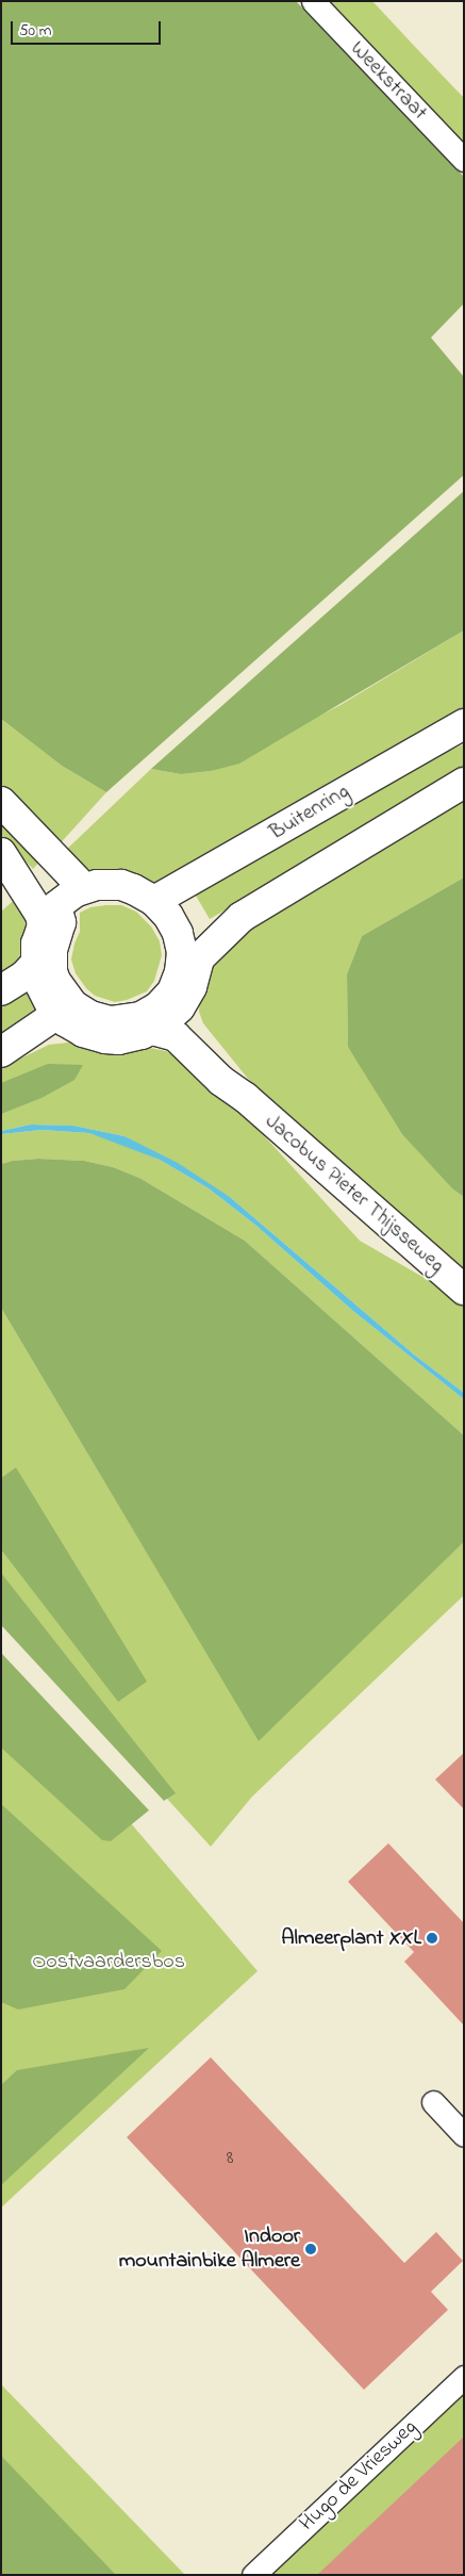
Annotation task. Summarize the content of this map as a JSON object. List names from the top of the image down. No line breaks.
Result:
{"streets":{"main road":["Buitenring","Jacobus Pieter Thijsseweg"],"street":["Weekstraat","Hugo de Vriesweg"]},"crossings":[["Buitenring","Jacobus Pieter Thijsseweg"]],"parks":["Oostvaardersbos"],"places":["Almeerplant XXL","Indoor mountainbike Almere"],"house_numbers":["8"],"scale_bar":"50 m"}
